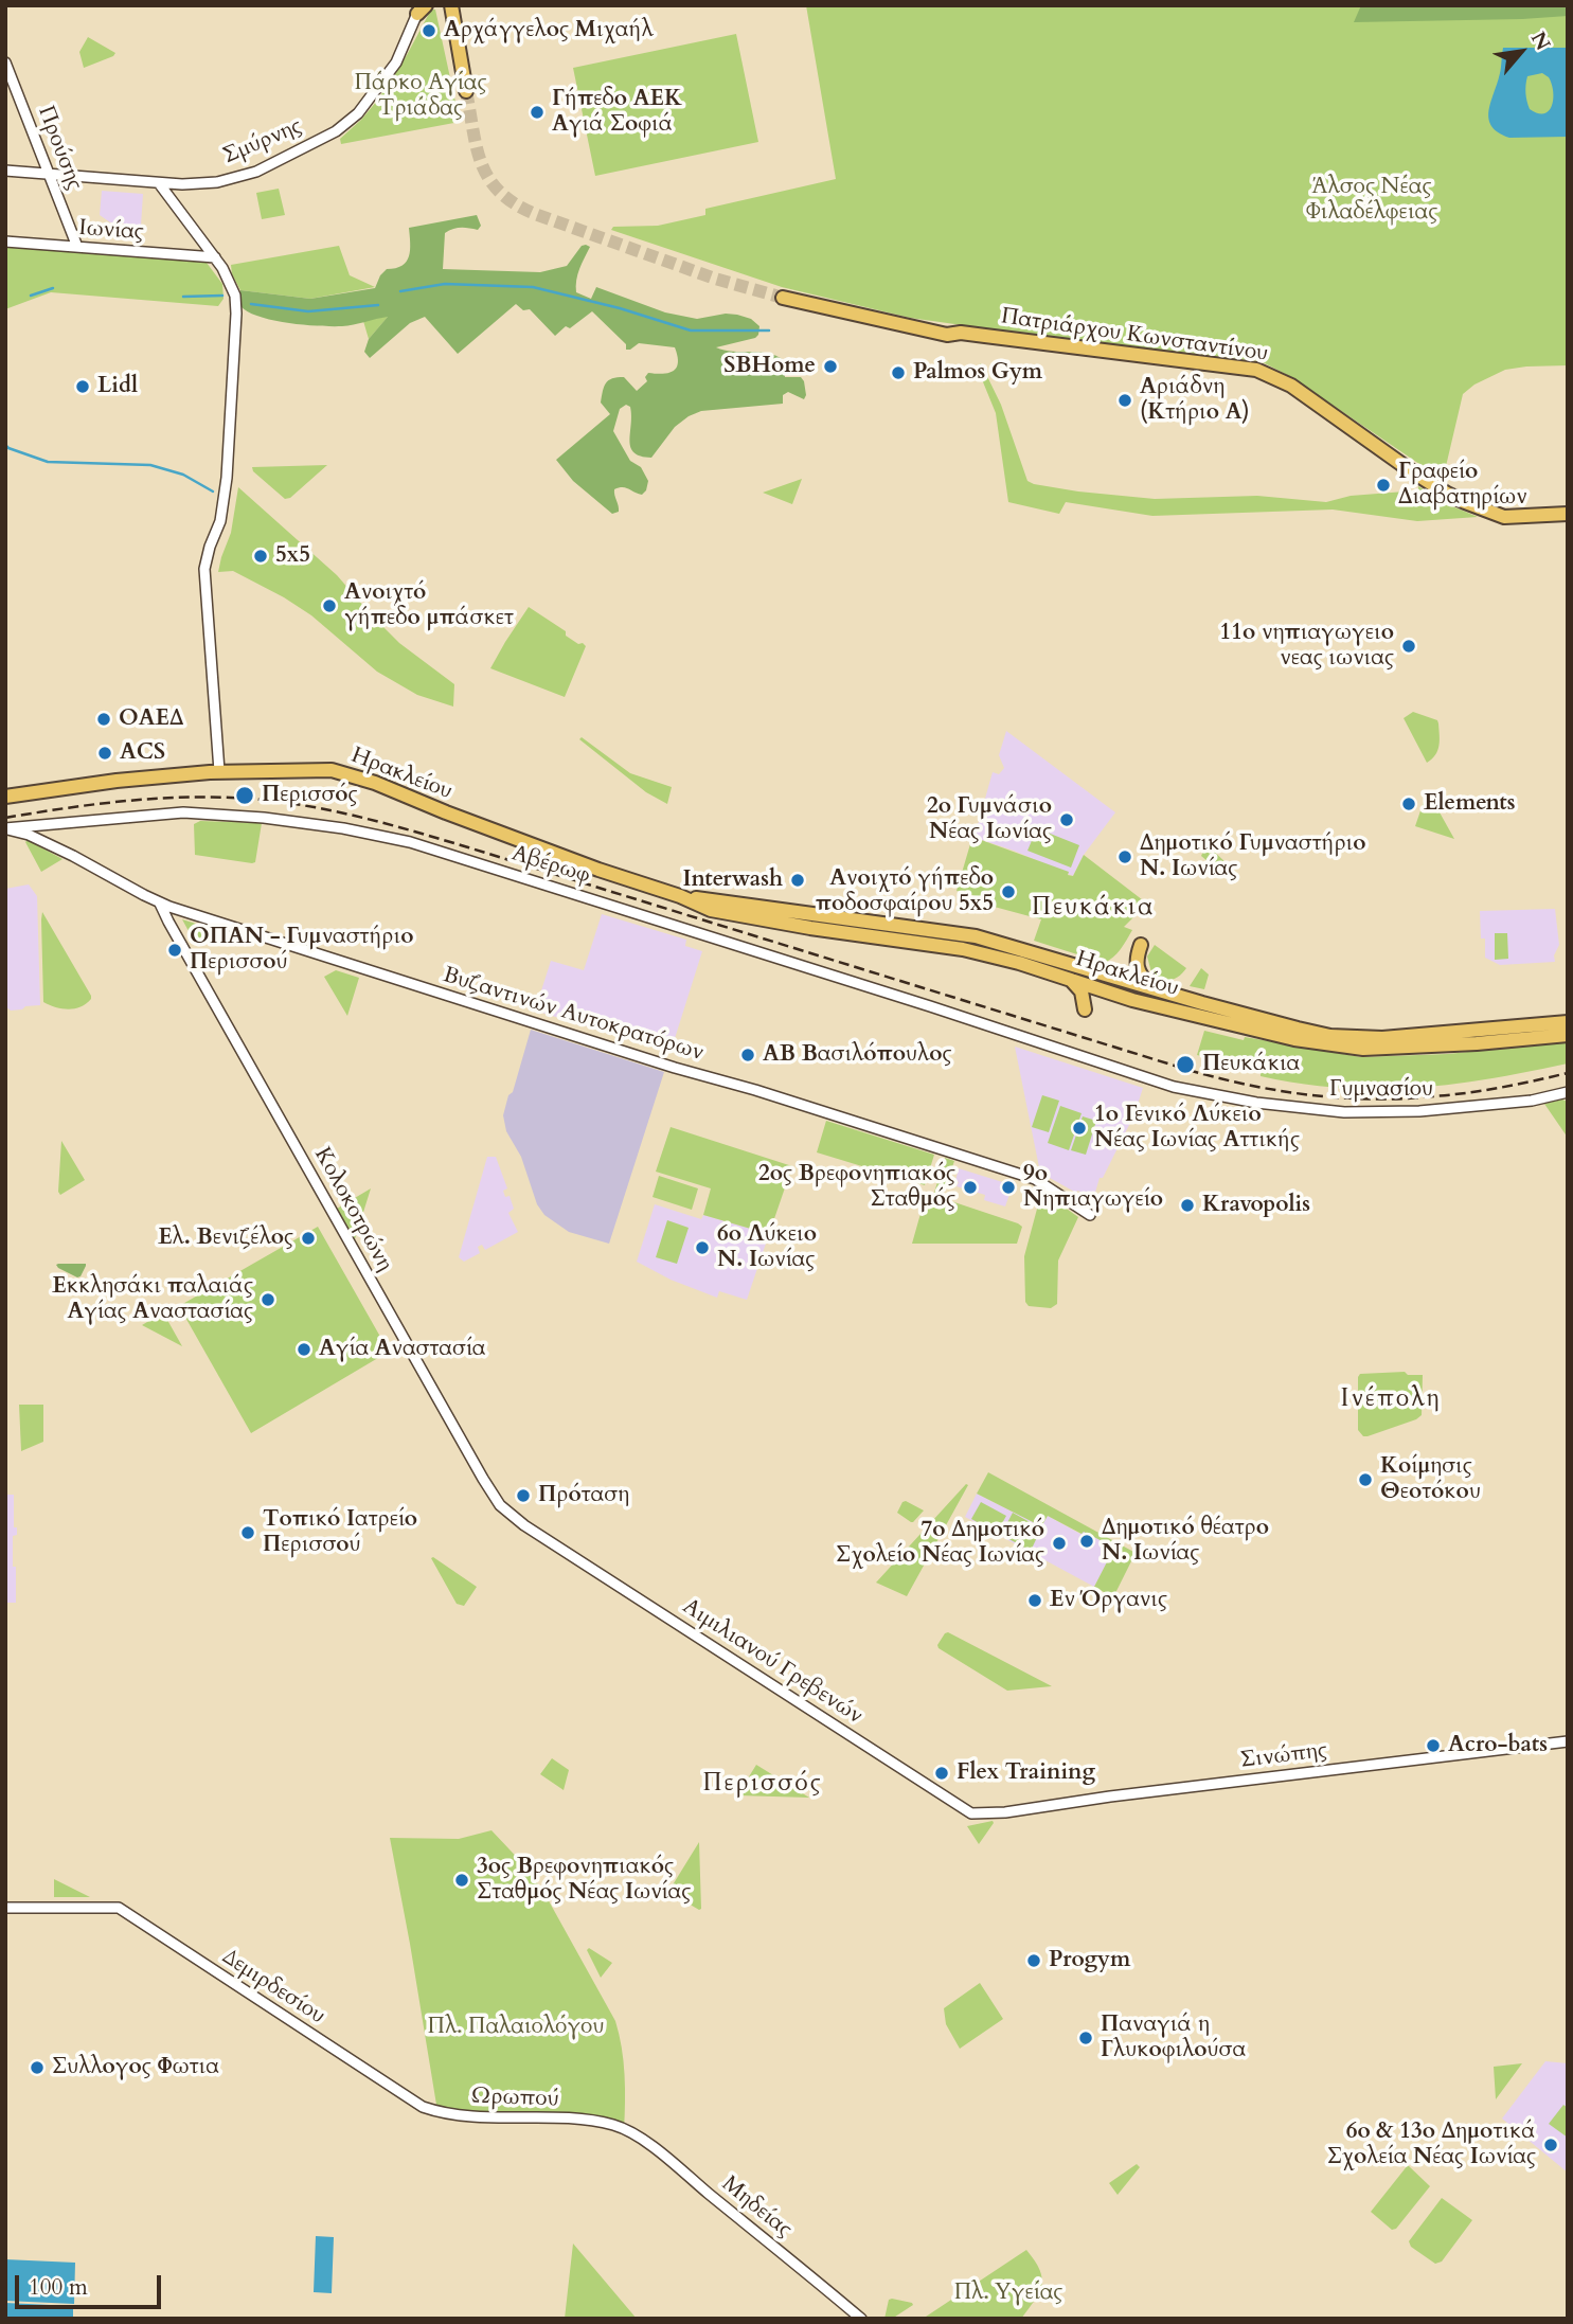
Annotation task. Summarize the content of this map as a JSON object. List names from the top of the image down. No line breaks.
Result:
{"streets":{"main road":["Πατριάρχου Κωνσταντίνου","Ηρακλείου"],"street":["Σμύρνης","Προύσης","Ιωνίας","Αβέρωφ","Βυζαντινών Αυτοκρατόρων","Γυμνασίου","Κολοκοτρώνη","Αιμιλιανού Γρεβενών","Σινώπης","Δεμιρδεσίου","Ωρωπού","Μηδείας"]},"crossings":[["Σμύρνης","Προύσης"],["Προύσης","Ιωνίας"],["Αβέρωφ","Βυζαντινών Αυτοκρατόρων"],["Αβέρωφ","Γυμνασίου"],["Βυζαντινών Αυτοκρατόρων","Κολοκοτρώνη"],["Κολοκοτρώνη","Αιμιλιανού Γρεβενών"],["Αιμιλιανού Γρεβενών","Σινώπης"],["Δεμιρδεσίου","Ωρωπού"],["Ωρωπού","Μηδείας"]],"districts":["Πευκάκια","Ινέπολη","Περισσός"],"parks":["Πάρκο Αγίας Τριάδας","Άλσος Νέας Φιλαδέλφειας","Πλ. Παλαιολόγου","Πλ. Υγείας"],"places":["Αρχάγγελος Μιχαήλ","Γήπεδο ΑΕΚ Αγιά Σοφιά","SBHome","Palmos Gym","Lidl","Αριάδνη (Κτήριο Α)","Γραφείο Διαβατηρίων","5x5","Ανοιχτό γήπεδο μπάσκετ","11ο νηπιαγωγειο νεας ιωνιας","ΟΑΕΔ","ACS","Περισσός","Elements","2ο Γυμνάσιο Νέας Ιωνίας","Δημοτικό Γυμναστήριο Ν. Ιωνίας","Interwash","Ανοιχτό γήπεδο ποδοσφαίρου 5x5","ΟΠΑΝ - Γυμναστήριο Περισσού","ΑΒ Βασιλόπουλος","Πευκάκια","1ο Γενικό Λύκειο Νέας Ιωνίας Αττικής","2ος Βρεφονηπιακός Σταθμός","9ο Νηπιαγωγείο","Kravopolis","Ελ. Βενιζέλος","6ο Λύκειο Ν. Ιωνίας","Εκκλησάκι παλαιάς Αγίας Αναστασίας","Αγία Αναστασία","Κοίμησις Θεοτόκου","Πρόταση","Τοπικό Ιατρείο Περισσού","Δημοτικό θέατρο Ν. Ιωνίας","7ο Δημοτικό Σχολείο Νέας Ιωνίας","Εν Όργανις","Acro-bats","Flex Training","3ος Βρεφονηπιακός Σταθμός Νέας Ιωνίας","Progym","Παναγιά η Γλυκοφιλούσα","Συλλογος Φωτια","6ο & 13ο Δημοτικά Σχολεία Νέας Ιωνίας"],"scale_bar":"100 m","north":"top right"}
